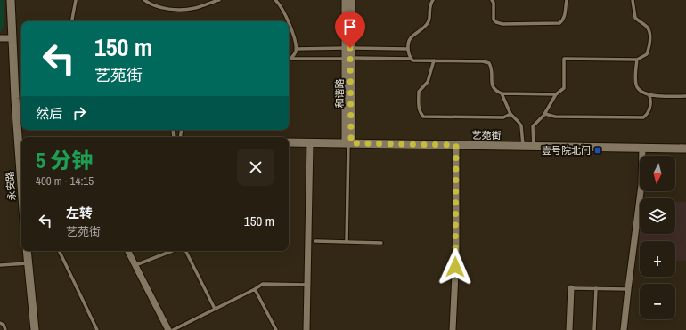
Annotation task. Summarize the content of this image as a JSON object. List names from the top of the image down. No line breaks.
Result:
{"streets":{"street":["和谐路","艺苑街","永安路"]},"crossings":[["和谐路","艺苑街"]],"places":{"transit":["壹号院北门"]},"north":"bottom","page":{"turn":["150 m","艺苑街"],"then":"然后","heading":["5 分钟","400 m · 14:15"],"map_buttons":["+","−"],"list":[{"name":"左转","note":"艺苑街","value":"150 m"}]}}
